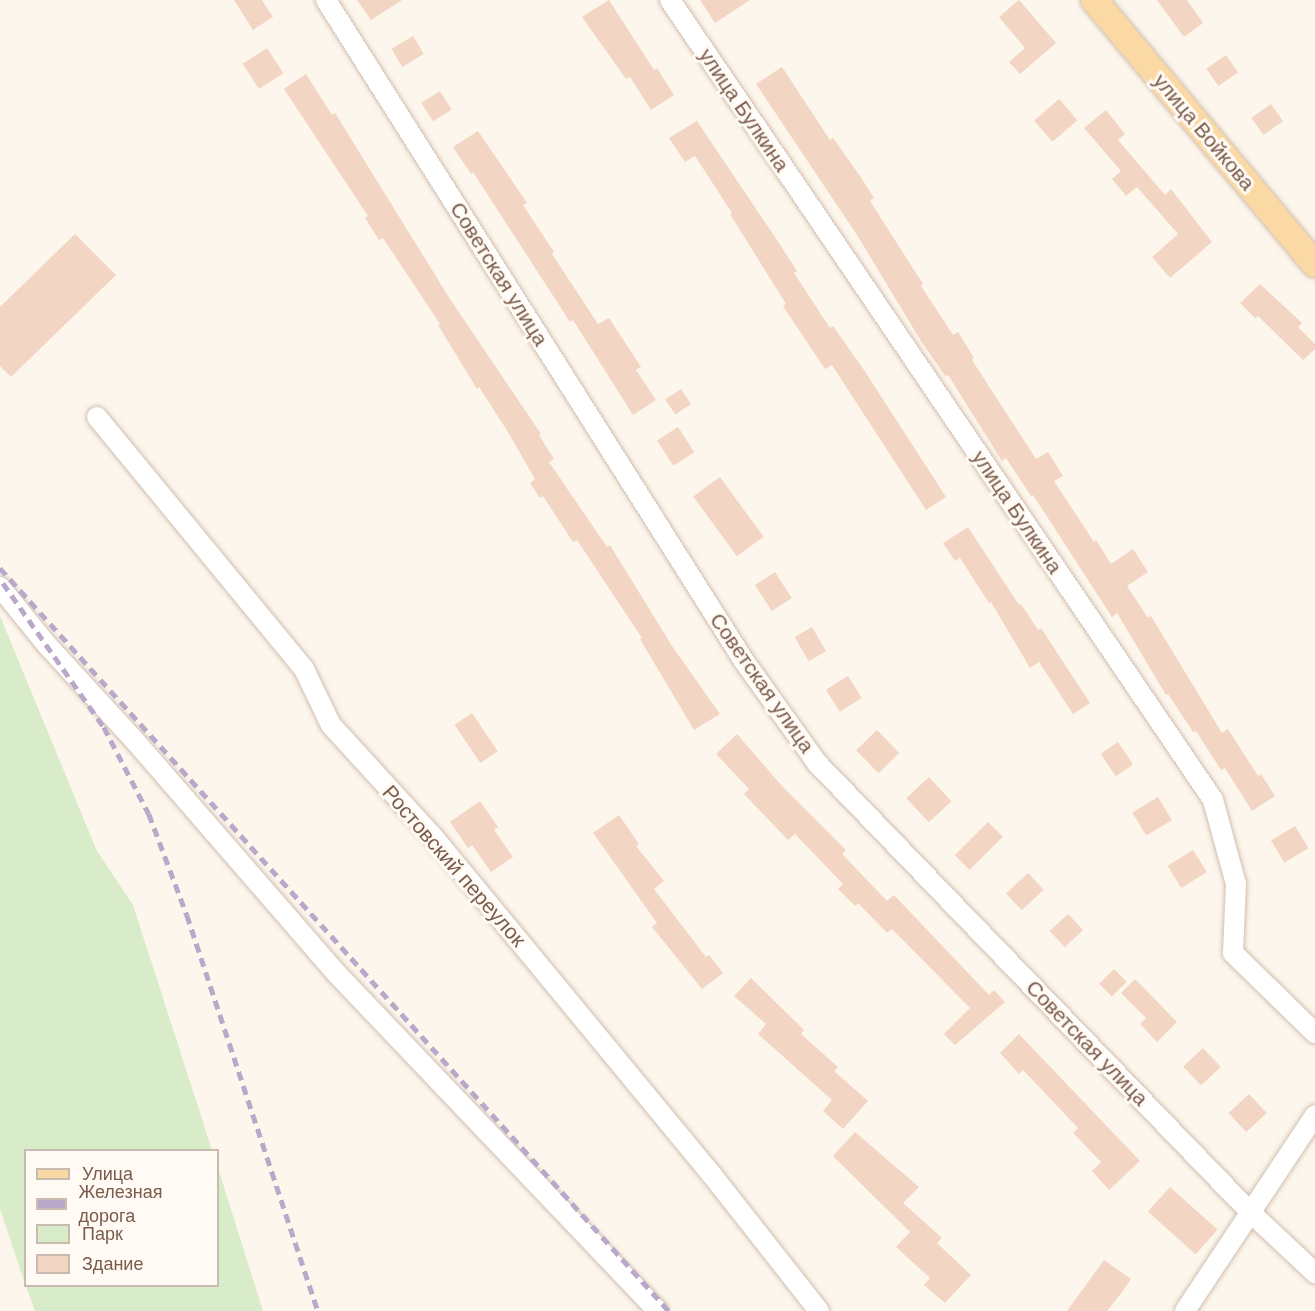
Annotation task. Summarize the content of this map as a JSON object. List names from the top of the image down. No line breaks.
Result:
{"streets":{"main road":["улица Войкова"],"street":["улица Булкина","Советская улица","Ростовский переулок"]},"legend":["Улица","Железная дорога","Парк","Здание"]}
